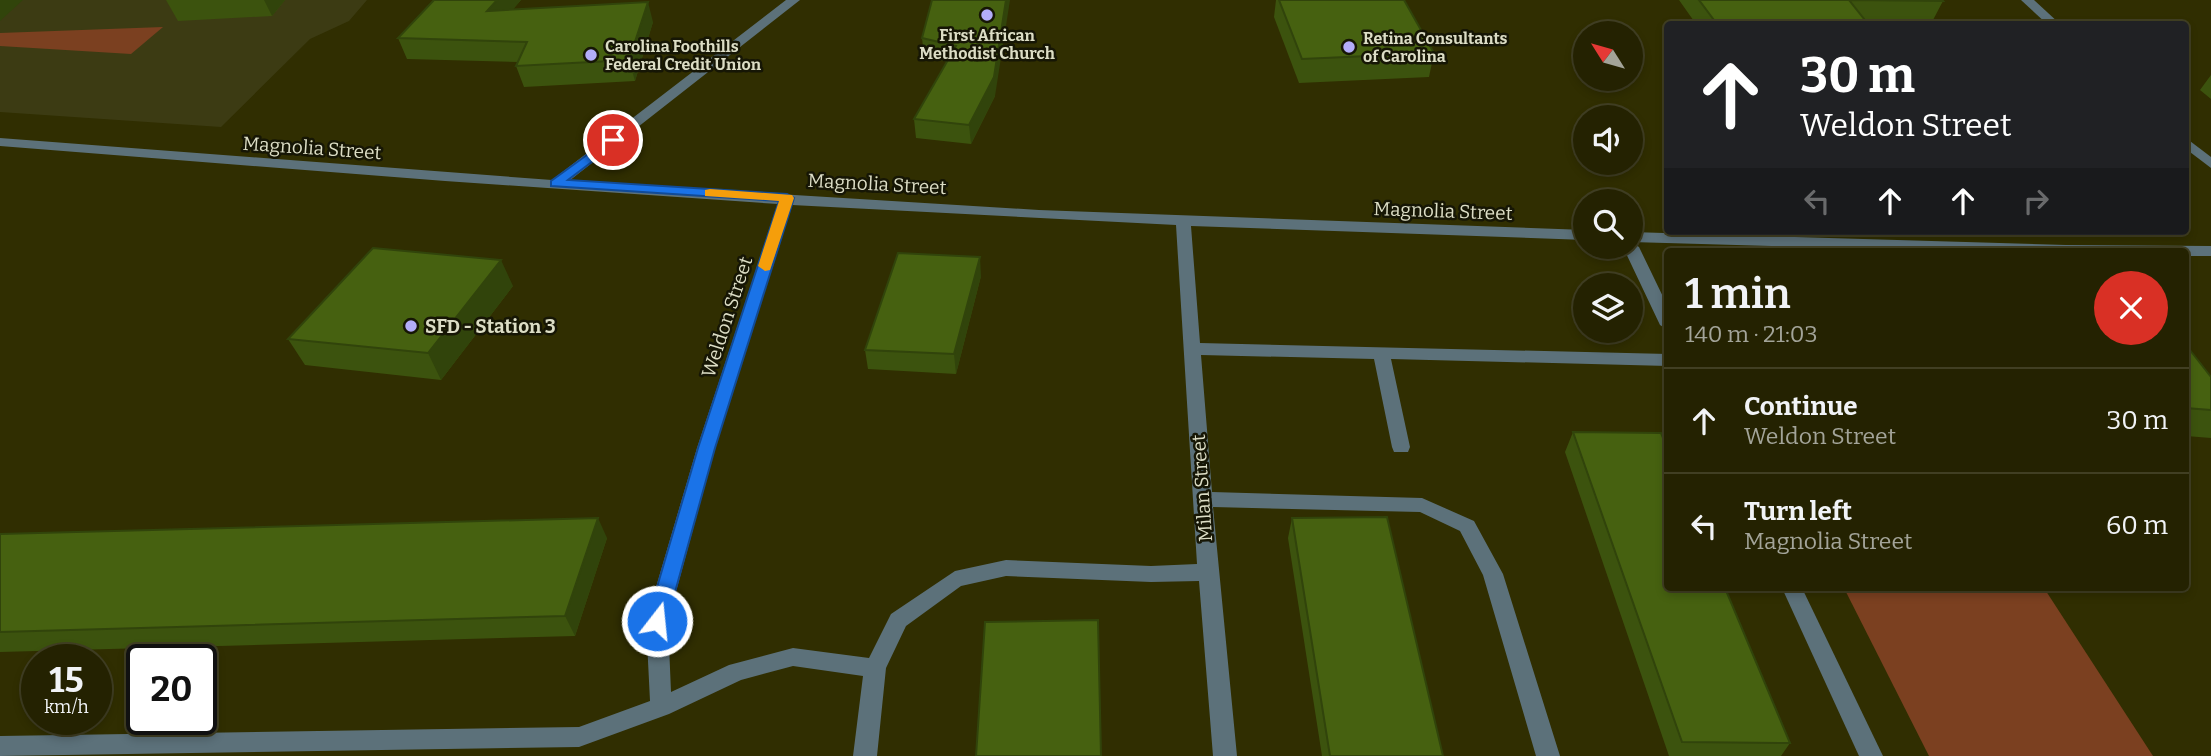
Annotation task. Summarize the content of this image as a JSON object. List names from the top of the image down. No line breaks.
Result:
{"streets":{"street":["Magnolia Street","Weldon Street","Milan Street"]},"crossings":[["Magnolia Street","Weldon Street"],["Magnolia Street","Milan Street"]],"places":["First African Methodist Church","Retina Consultants of Carolina","Carolina Foothills Federal Credit Union","SFD - Station 3"],"north":"top left","page":{"turn":["30 m","Weldon Street"],"heading":["1 min","140 m · 21:03"],"list":[{"name":"Continue","note":"Weldon Street","value":"30 m"},{"name":"Turn left","note":"Magnolia Street","value":"60 m"}],"speed":"15 km/h","limit":"20"}}
